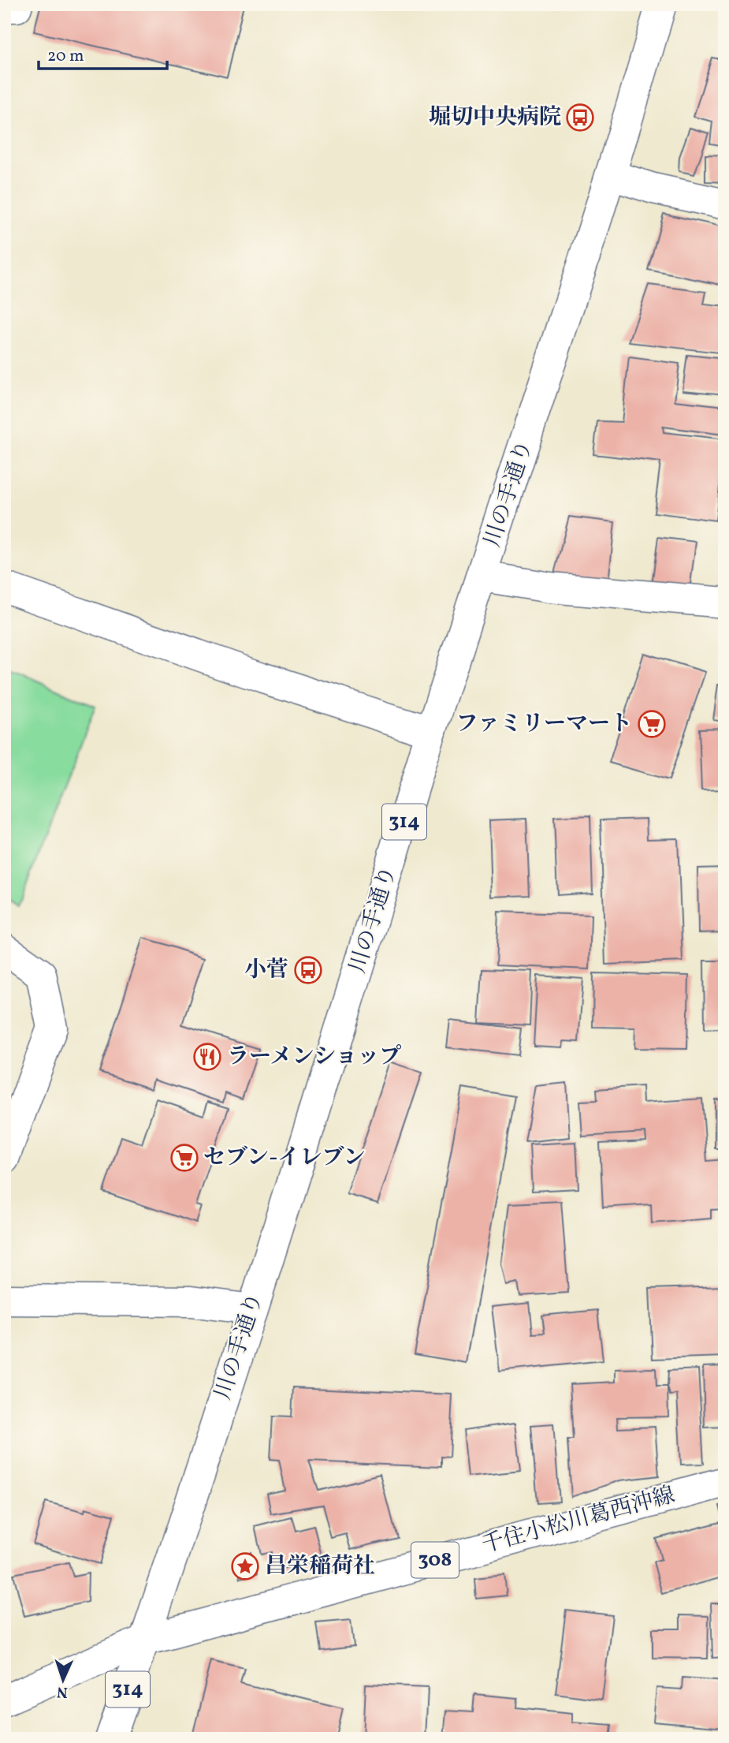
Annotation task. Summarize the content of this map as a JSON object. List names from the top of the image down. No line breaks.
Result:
{"streets":{"main road":["川の手通り","314","千住小松川葛西沖線","308"]},"crossings":[["川の手通り","千住小松川葛西沖線"]],"places":{"bus stop":["堀切中央病院","小菅"],"supermarket":["ファミリーマート","セブン-イレブン"],"restaurant":["ラーメンショップ"],"place":["昌栄稲荷社"]},"scale_bar":"20 m","north":"bottom"}
